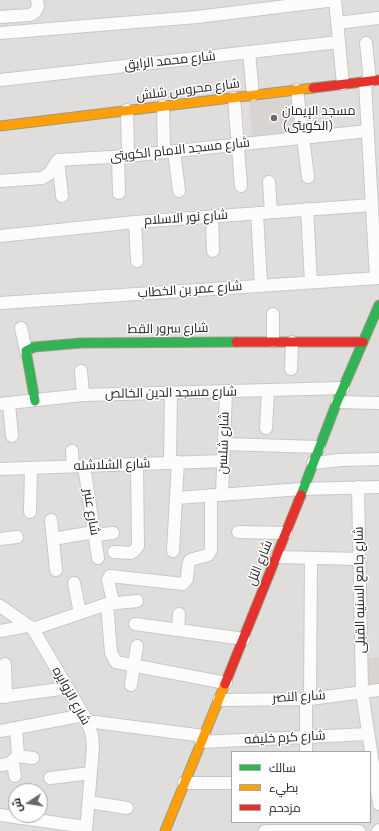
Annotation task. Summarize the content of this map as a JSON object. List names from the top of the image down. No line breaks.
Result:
{"streets":{"street":["شارع محمد الرايق","شارع محروس شلش","شارع مسجد الامام الكويتى","شارع نور الاسلام","شارع عمر بن الخطاب","شارع سرور القط","شارع مسجد الدين الخالص","شارع شلسن","شارع الشلاشله","شارع عنبر","شارع التل","شارع جامع السنيه القبلى","شارع الزوايره","شارع النصر","شارع كرم خليفه"]},"crossings":[["شارع سرور القط","شارع التل"],["شارع مسجد الدين الخالص","شارع شلسن"],["شارع مسجد الدين الخالص","شارع التل"],["شارع شلسن","شارع الشلاشله"],["شارع الشلاشله","شارع عنبر"],["شارع التل","شارع النصر"],["شارع التل","شارع كرم خليفه"],["شارع جامع السنيه القبلى","شارع النصر"],["شارع جامع السنيه القبلى","شارع كرم خليفه"],["شارع الزوايره","شارع كرم خليفه"]],"places":["مسجد الإيمان (الكويتى)"],"legend":["سالك","بطيء","مزدحم"],"north":"left"}
